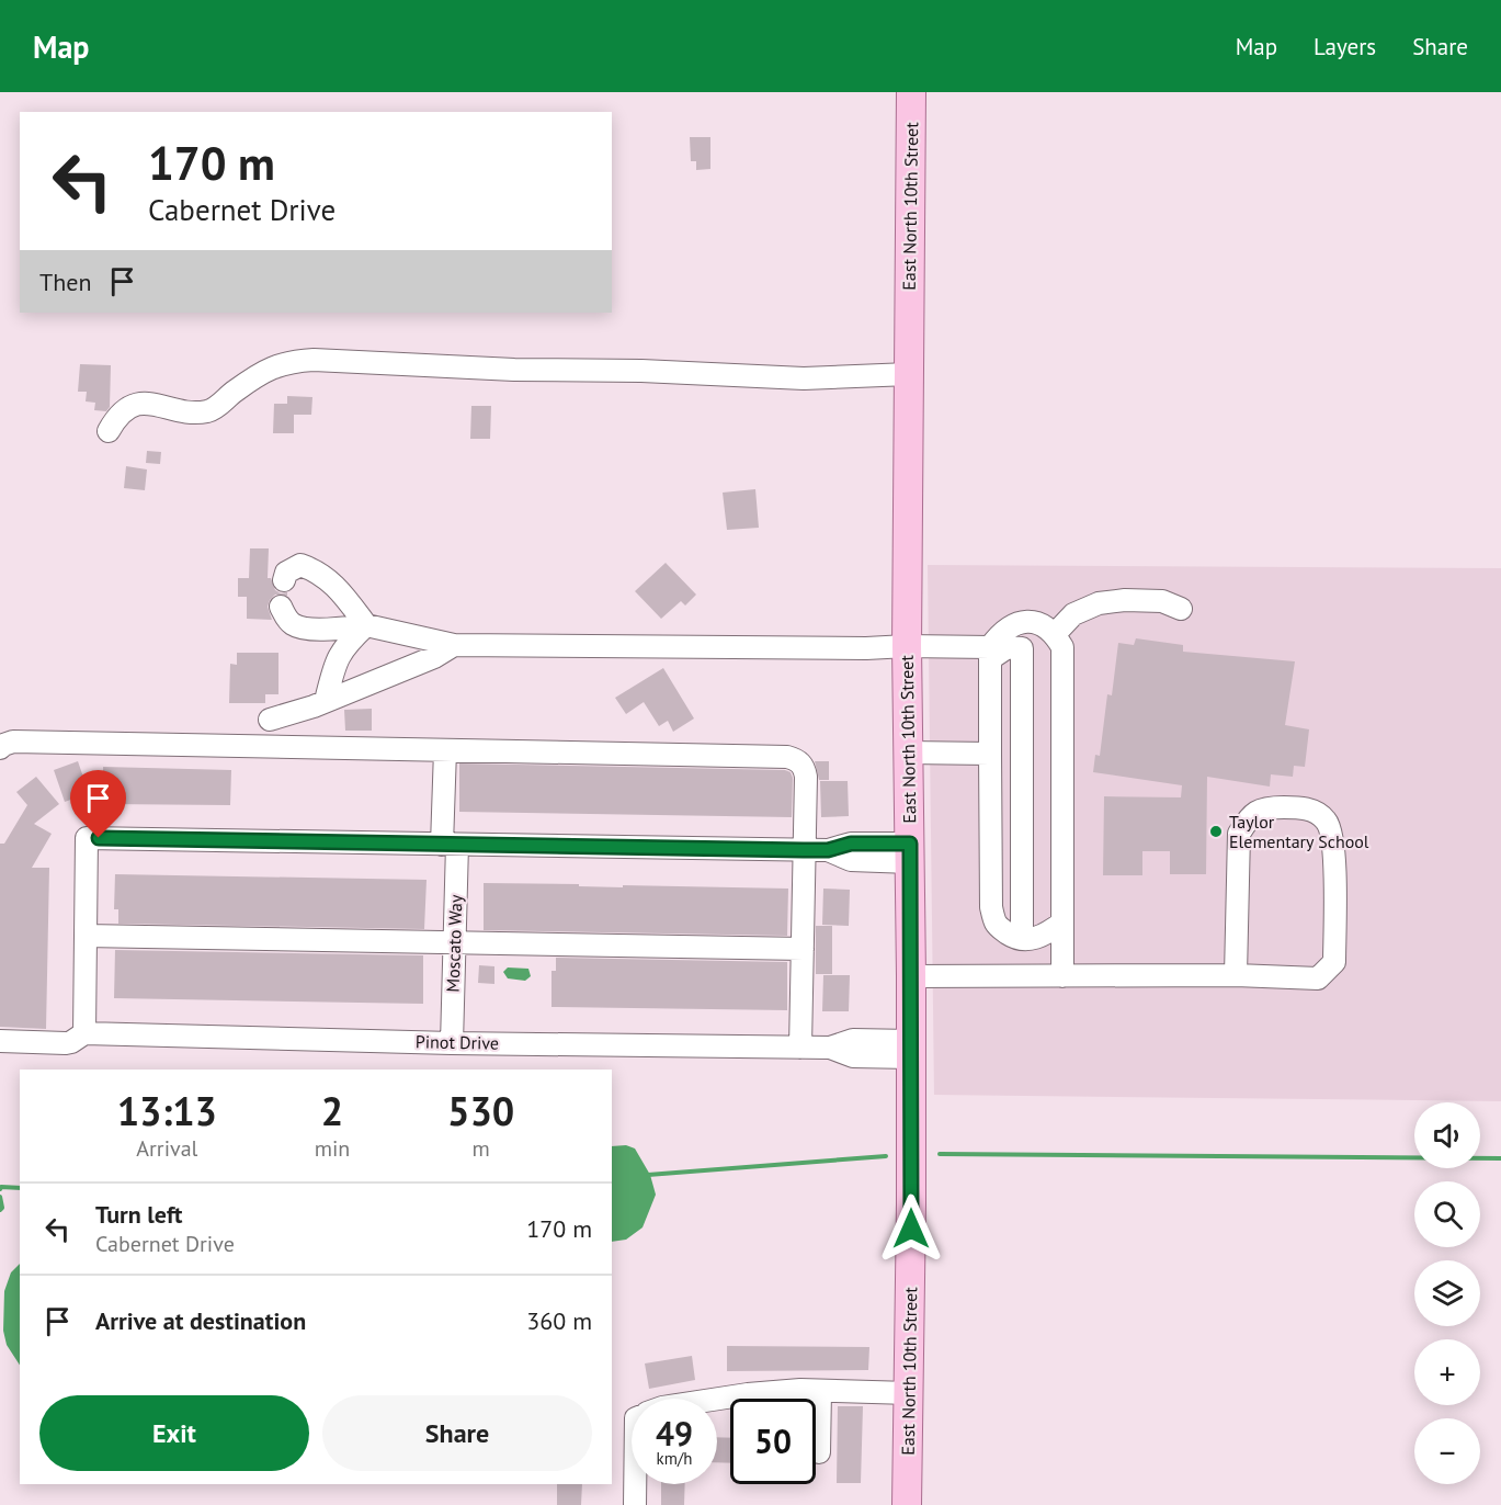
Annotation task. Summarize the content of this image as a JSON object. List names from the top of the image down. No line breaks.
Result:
{"streets":{"main road":["East North 10th Street"],"street":["Moscato Way","Pinot Drive"]},"crossings":[["East North 10th Street","Pinot Drive"],["Moscato Way","Pinot Drive"]],"places":["Taylor Elementary School"],"page":{"header":"Map","nav":["Map","Layers","Share"],"turn":["170 m","Cabernet Drive"],"then":"Then","eta":["13:13","Arrival","2","min","530","m"],"map_buttons":["+","−"],"list":[{"name":"Turn left","note":"Cabernet Drive","value":"170 m"},{"name":"Arrive at destination","value":"360 m"}],"buttons":["Exit","Share"],"speed":"49 km/h","limit":"50"}}
